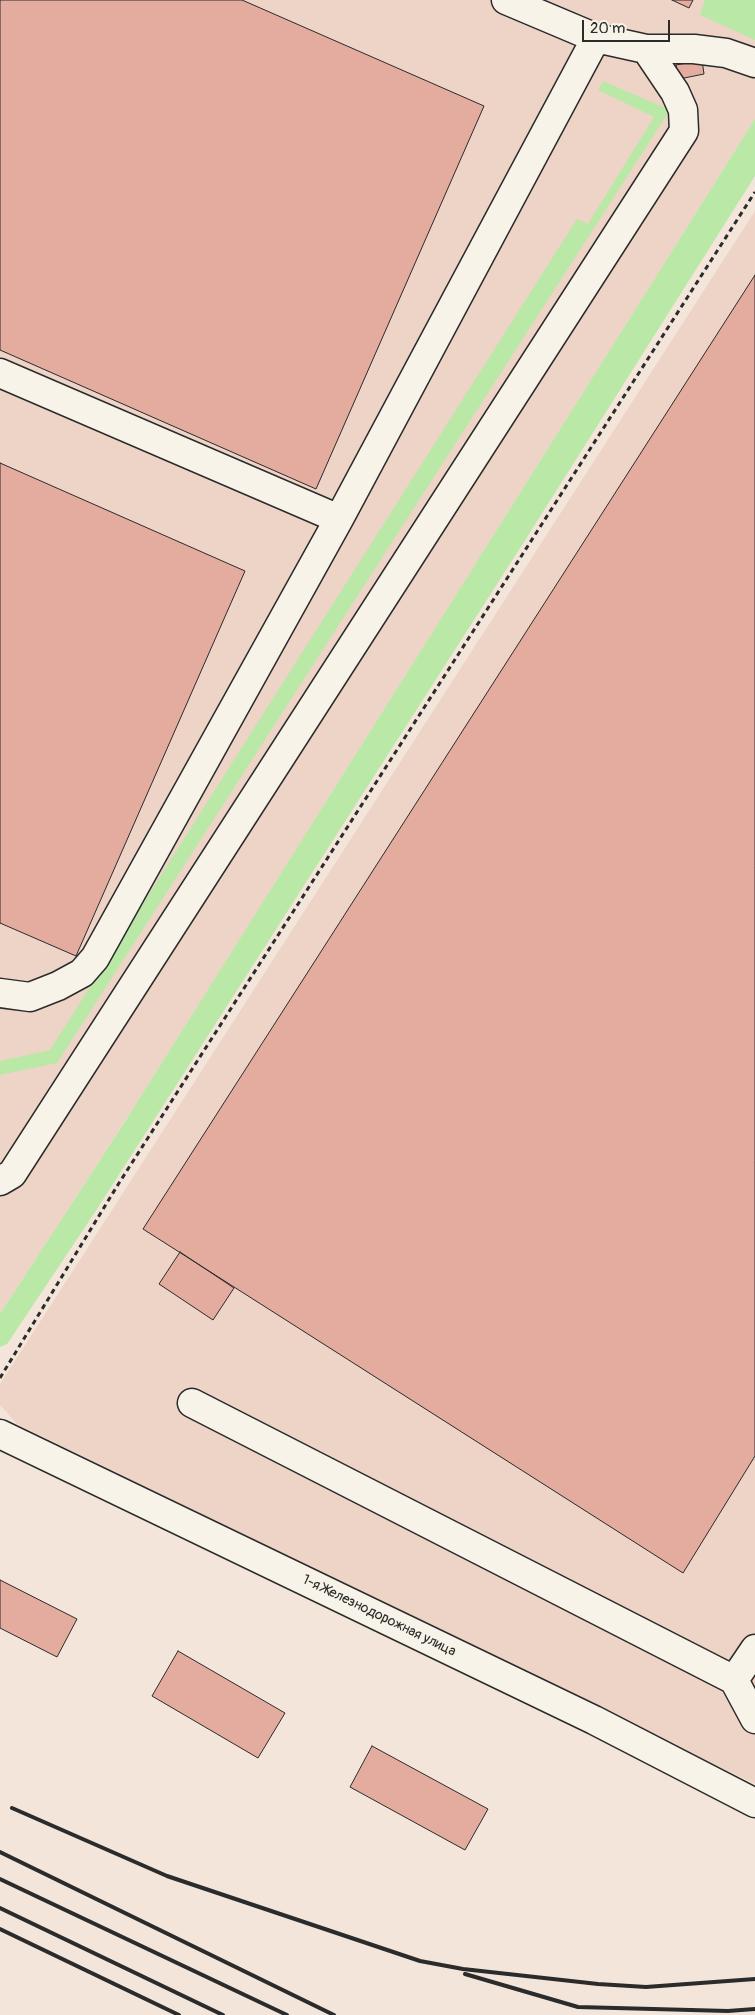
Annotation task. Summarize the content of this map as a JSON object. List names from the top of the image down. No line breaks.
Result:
{"streets":{"street":["1-я Железнодорожная улица"]},"scale_bar":"20 m"}
